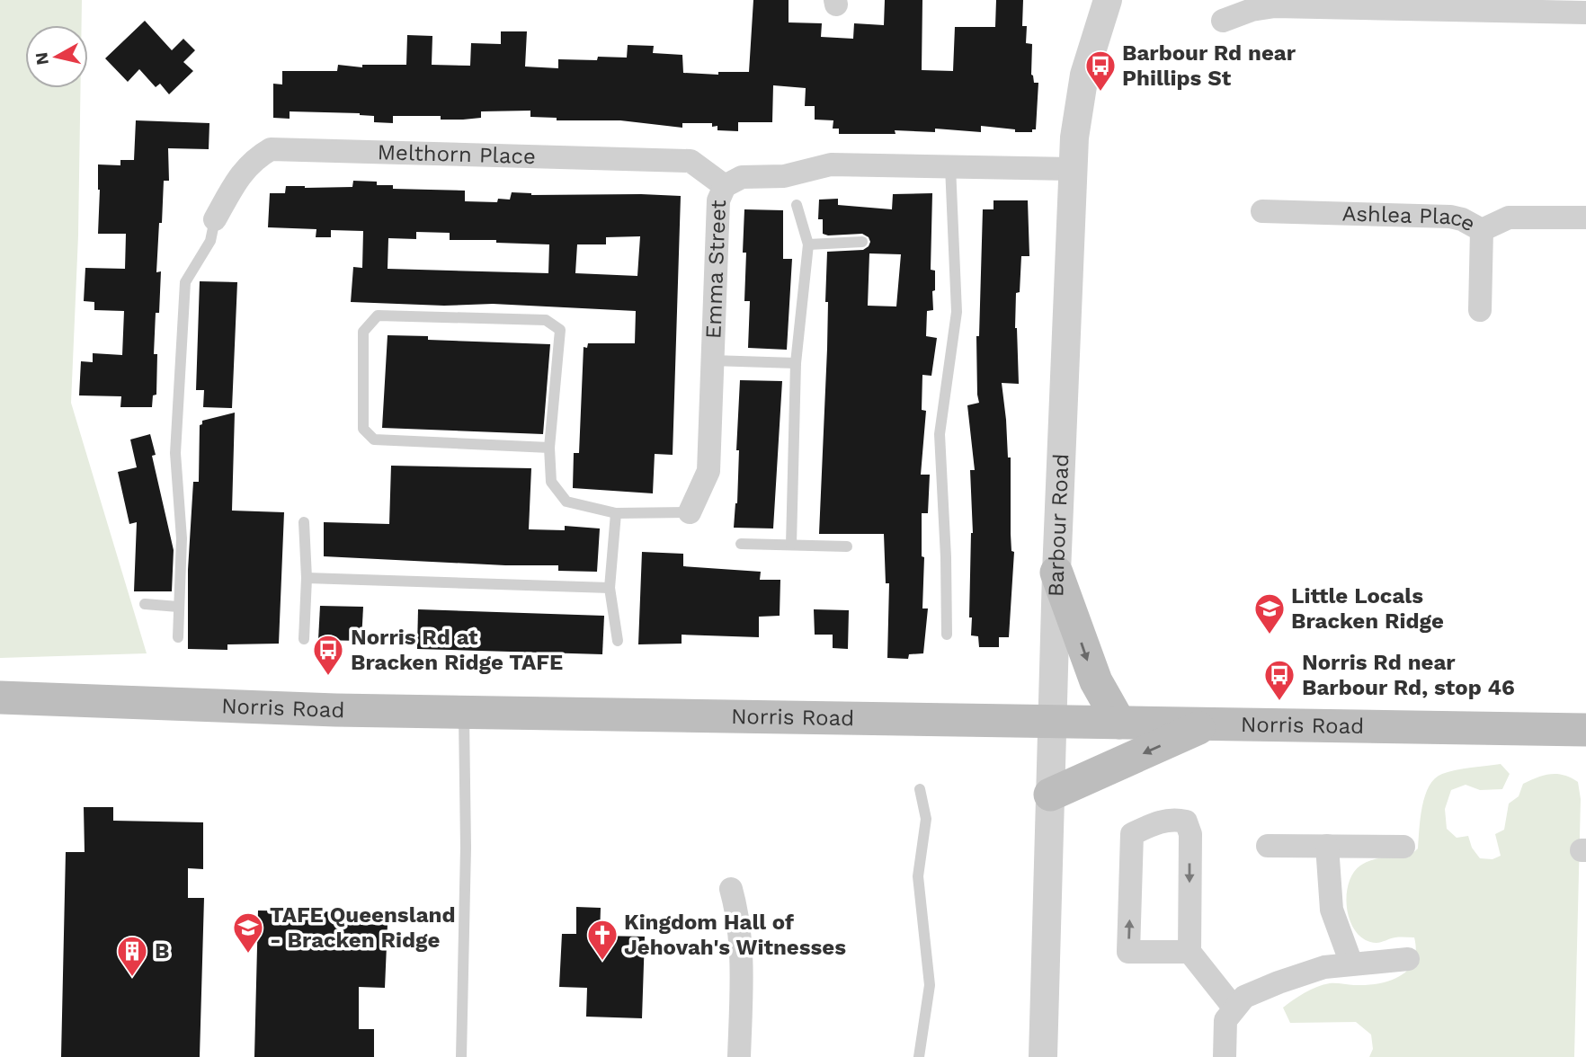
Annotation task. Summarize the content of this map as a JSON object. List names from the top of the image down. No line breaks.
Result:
{"streets":{"main road":["Norris Road"],"street":["Melthorn Place","Ashlea Place","Emma Street","Barbour Road"]},"crossings":[["Melthorn Place","Emma Street"],["Emma Street","Barbour Road"],["Barbour Road","Norris Road"]],"places":{"bus stop":["Barbour Rd near Phillips St","Norris Rd at Bracken Ridge TAFE","Norris Rd near Barbour Rd, stop 46"],"school or university":["Little Locals Bracken Ridge","TAFE Queensland - Bracken Ridge"],"church":["Kingdom Hall of Jehovah's Witnesses"],"building":["B"]},"north":"left"}
